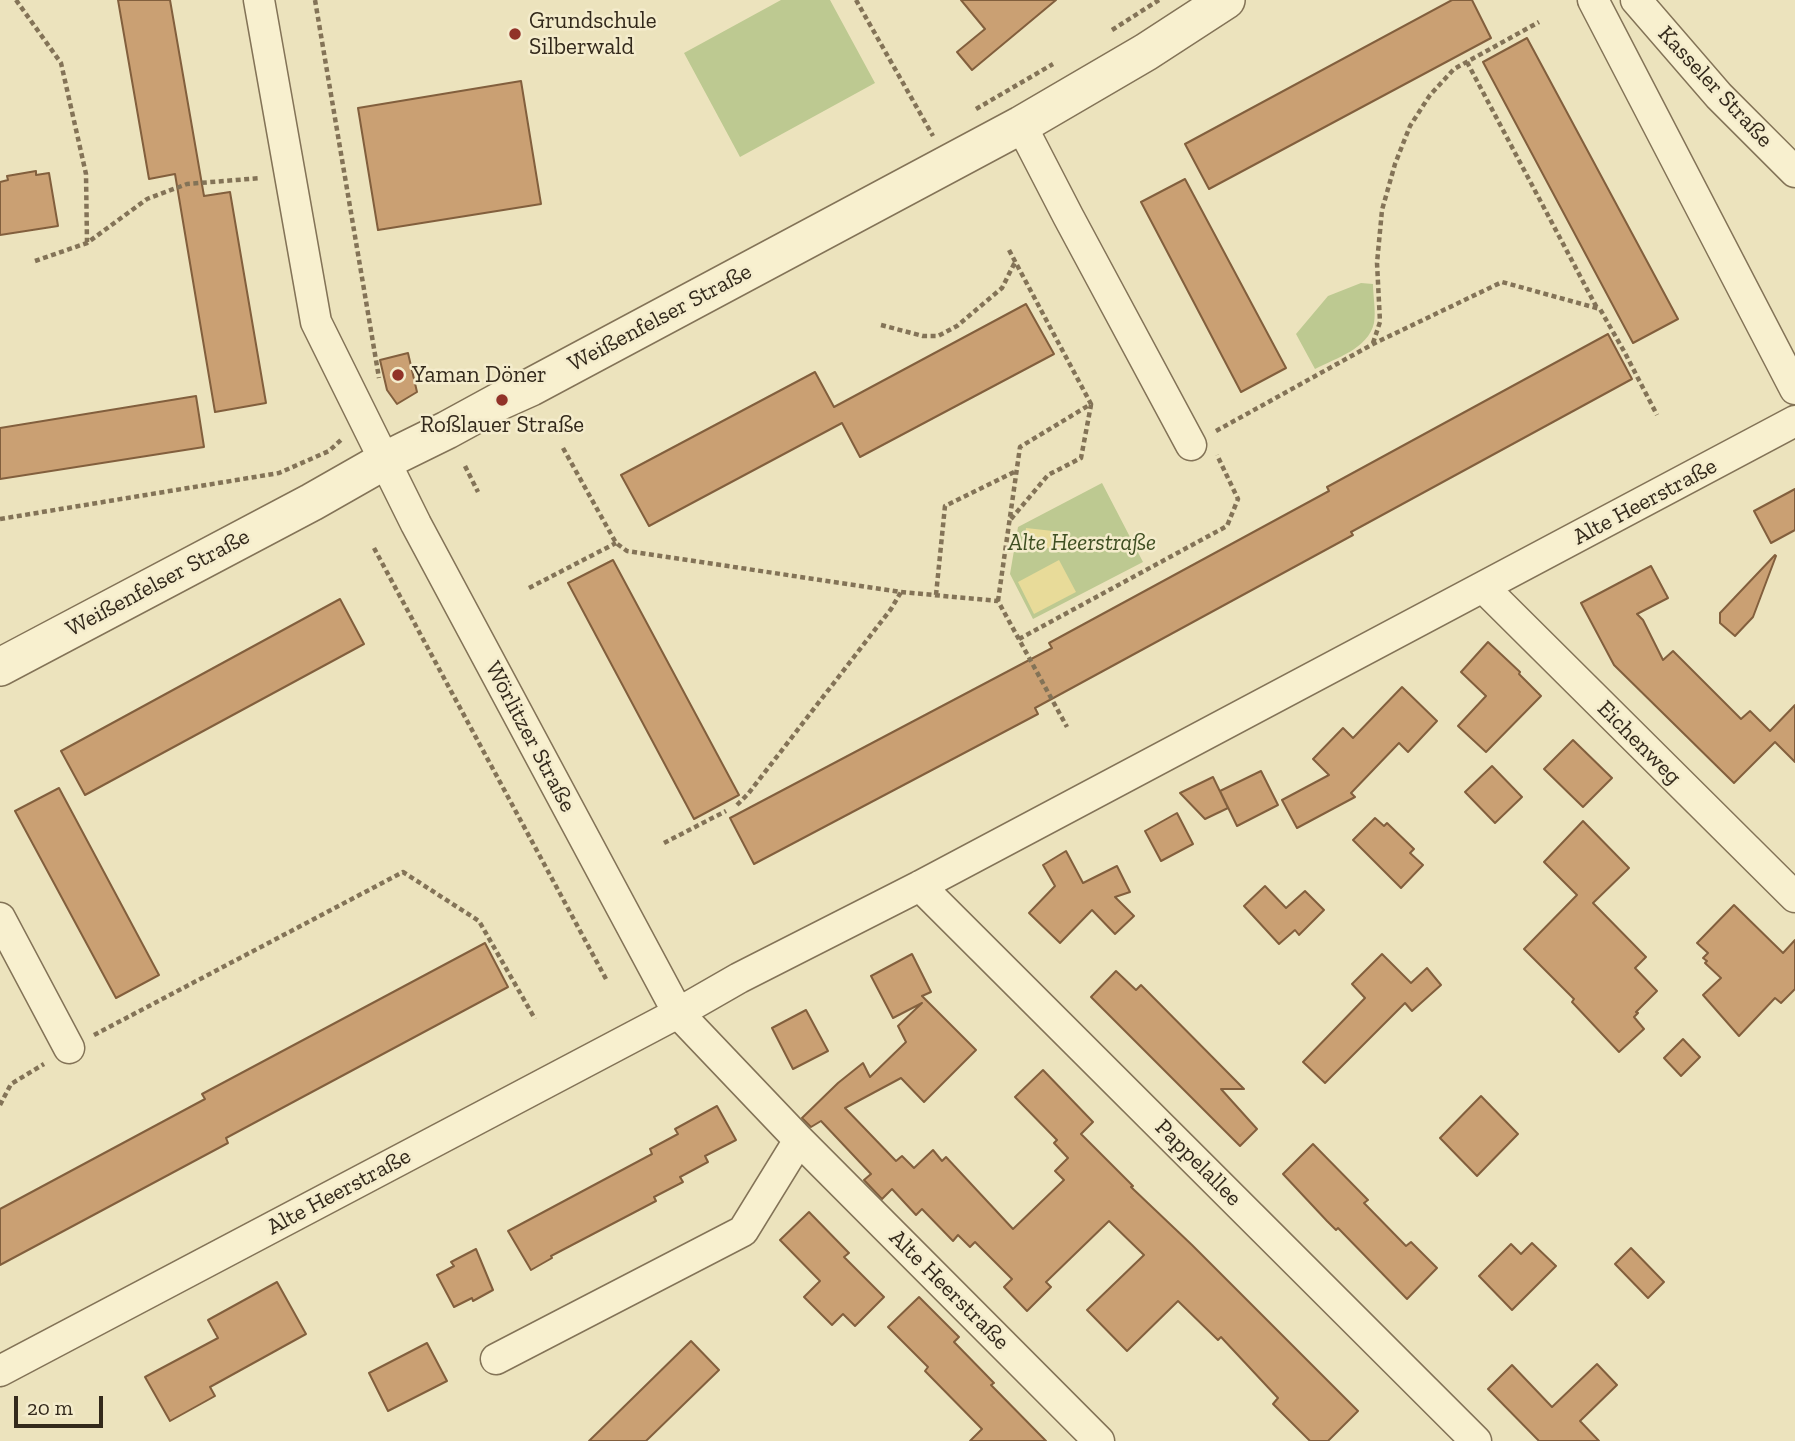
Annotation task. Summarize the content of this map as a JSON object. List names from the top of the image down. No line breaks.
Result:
{"streets":{"street":["Kasseler Straße","Weißenfelser Straße","Alte Heerstraße","Wörlitzer Straße","Eichenweg","Pappelallee"]},"crossings":[["Weißenfelser Straße","Wörlitzer Straße"],["Alte Heerstraße","Wörlitzer Straße"],["Alte Heerstraße","Eichenweg"],["Alte Heerstraße","Pappelallee"]],"parks":["Alte Heerstraße"],"places":["Grundschule Silberwald","Yaman Döner","Roßlauer Straße"],"scale_bar":"20 m"}
